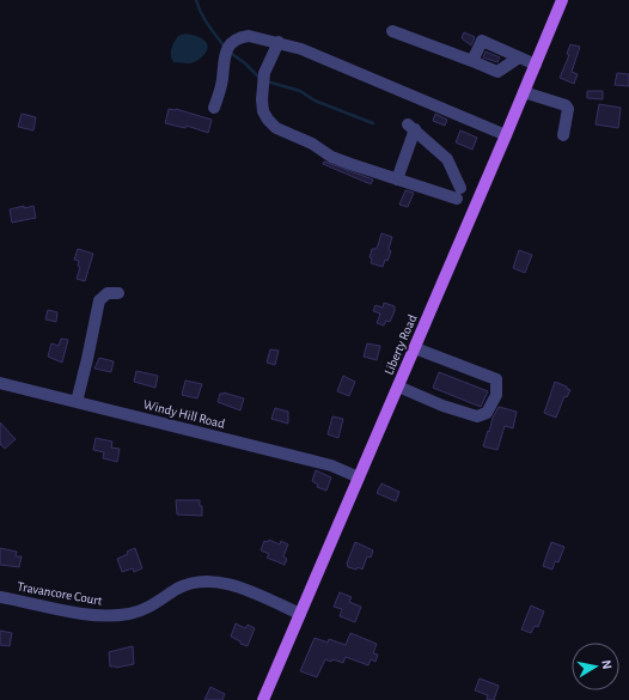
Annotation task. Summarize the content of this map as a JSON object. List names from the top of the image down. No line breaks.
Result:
{"streets":{"main road":["Liberty Road"],"street":["Windy Hill Road","Travancore Court"]},"crossings":[["Liberty Road","Windy Hill Road"],["Liberty Road","Travancore Court"]],"north":"right"}
